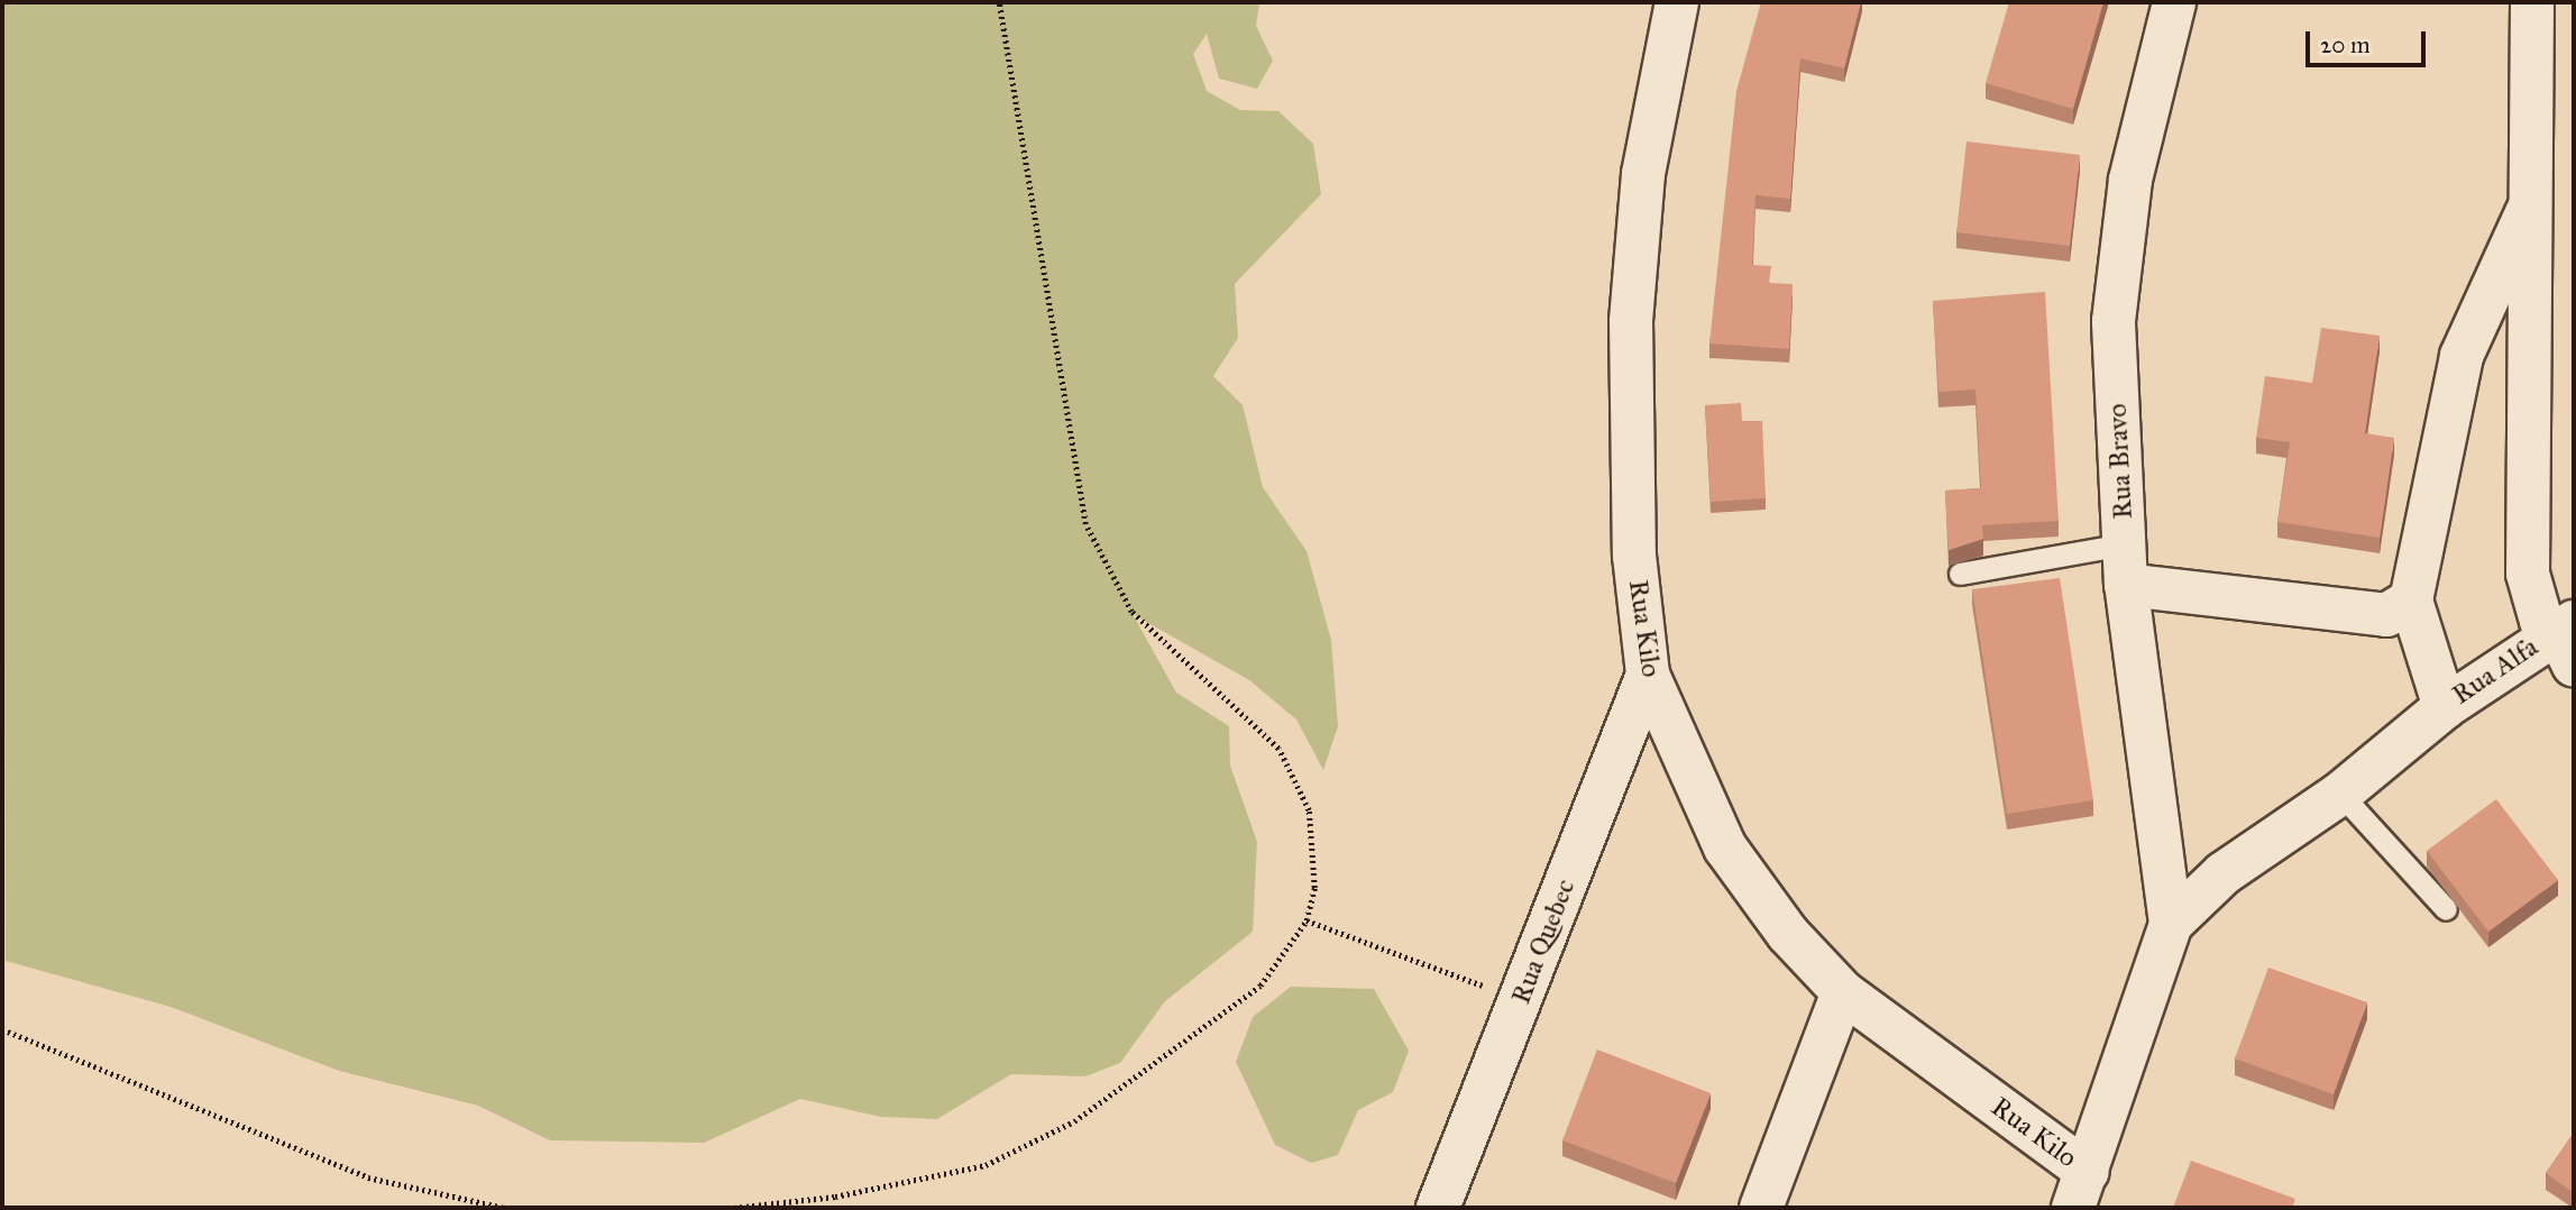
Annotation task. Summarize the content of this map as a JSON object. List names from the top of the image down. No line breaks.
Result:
{"streets":{"street":["Rua Bravo","Rua Kilo","Rua Alfa","Rua Quebec"]},"crossings":[["Rua Bravo","Rua Alfa"],["Rua Kilo","Rua Alfa"],["Rua Kilo","Rua Quebec"]],"scale_bar":"20 m"}
